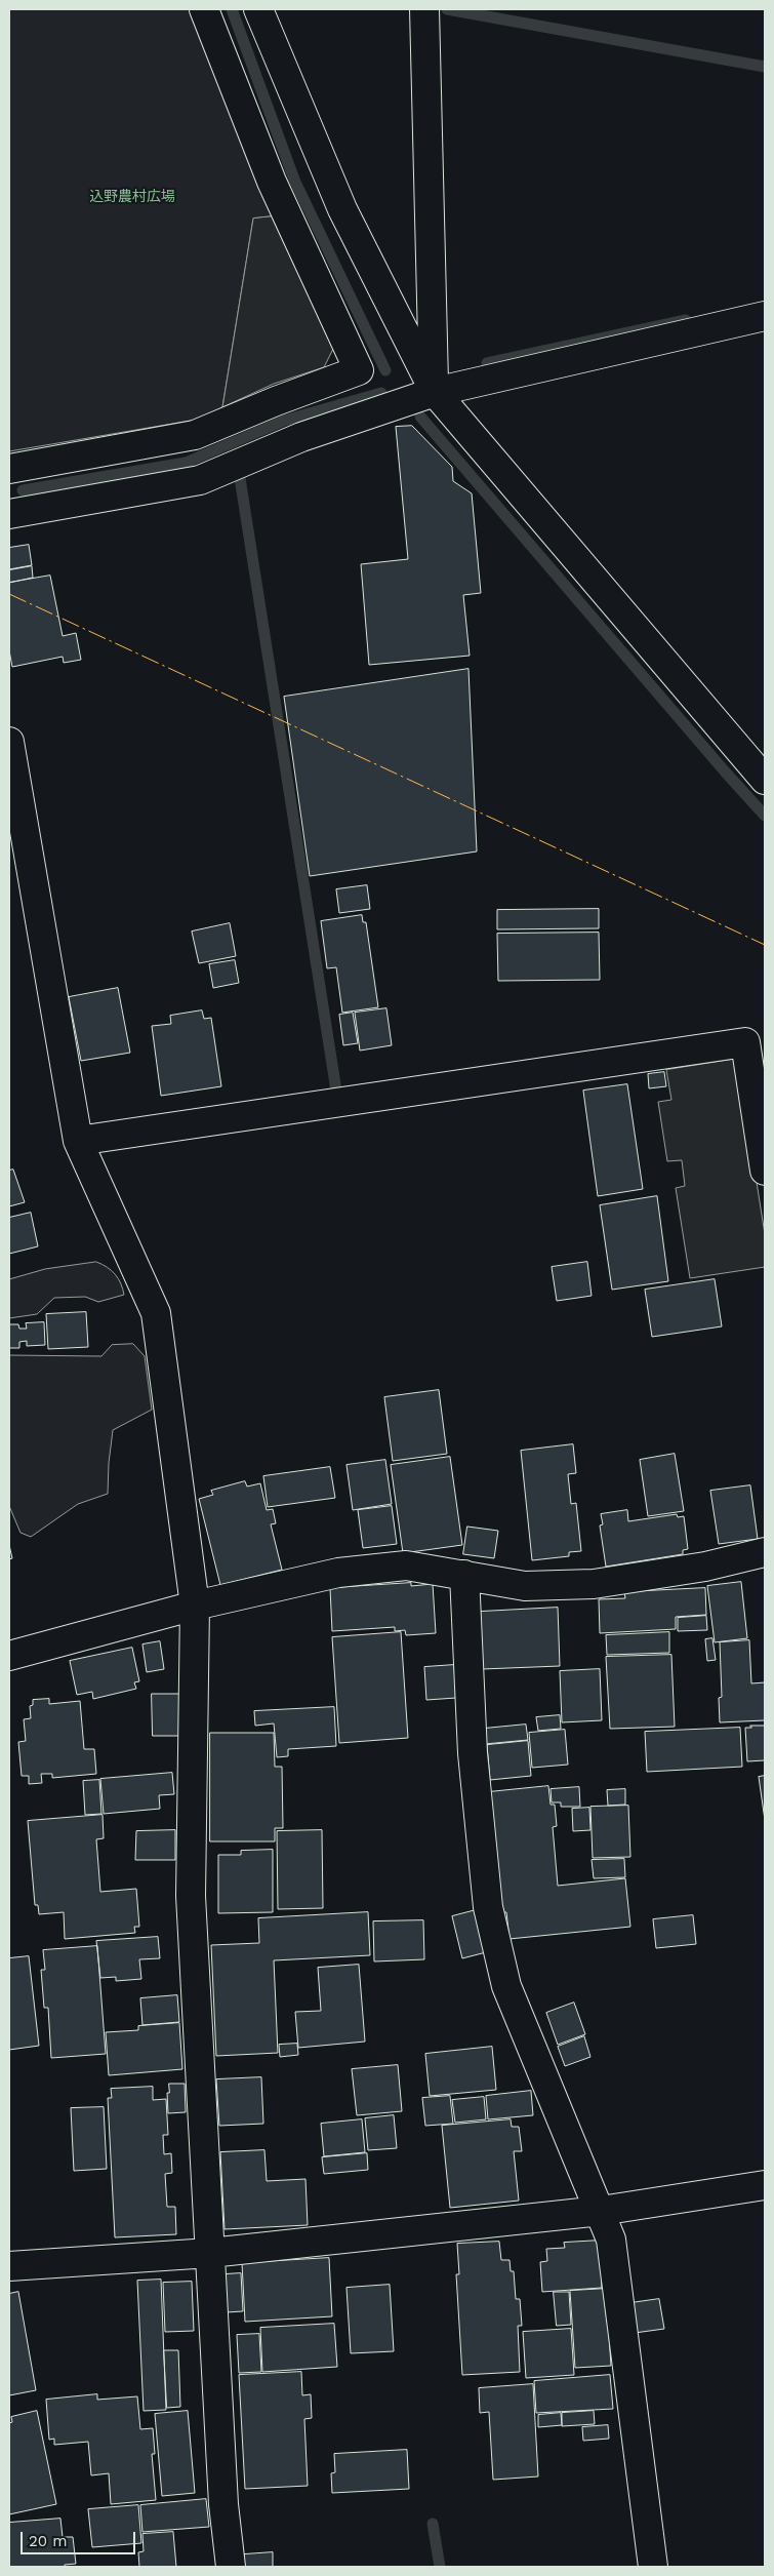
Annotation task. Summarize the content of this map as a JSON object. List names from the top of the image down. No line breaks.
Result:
{"parks":["込野農村広場"],"scale_bar":"20 m"}
